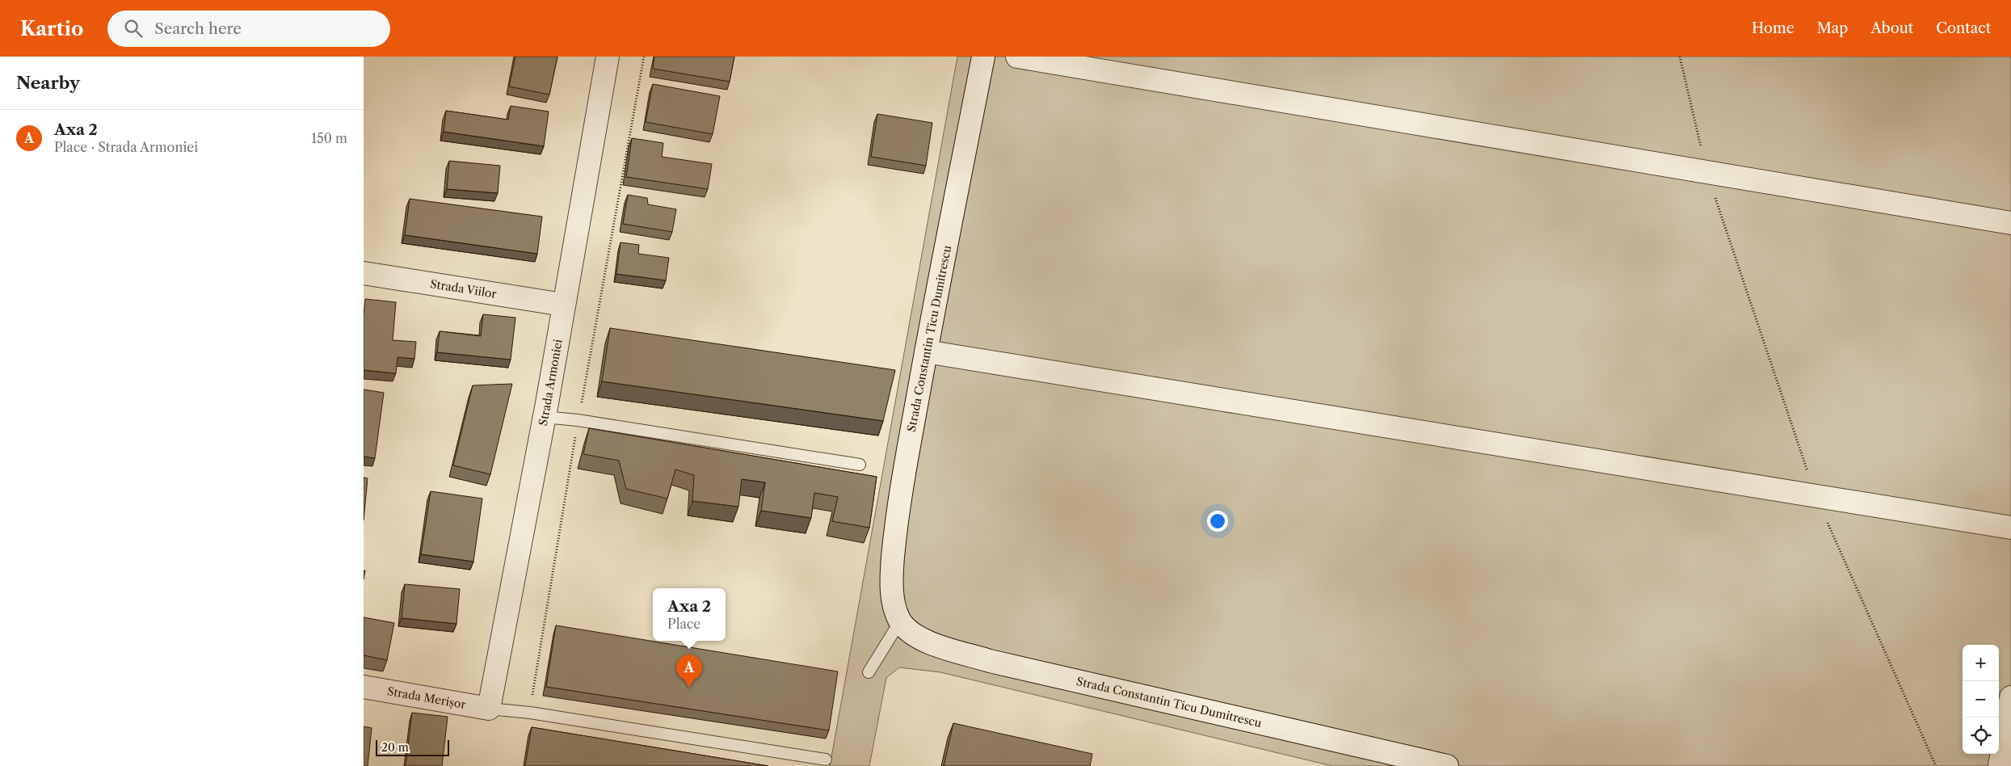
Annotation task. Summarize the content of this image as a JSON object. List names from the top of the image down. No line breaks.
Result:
{"streets":{"street":["Strada Viilor","Strada Constantin Ticu Dumitrescu","Strada Armoniei","Strada Merișor"]},"crossings":[["Strada Viilor","Strada Armoniei"],["Strada Armoniei","Strada Merișor"]],"scale_bar":"20 m","page":{"header":"Kartio","search":"Search here","nav":["Home","Map","About","Contact"],"heading":"Nearby","list":[{"mark":"A","name":"Axa 2","note":"Place · Strada Armoniei","value":"150 m"}],"popup":["Axa 2","Place"],"map_buttons":["+","−"],"pins":"A","scale":"20 m"}}
